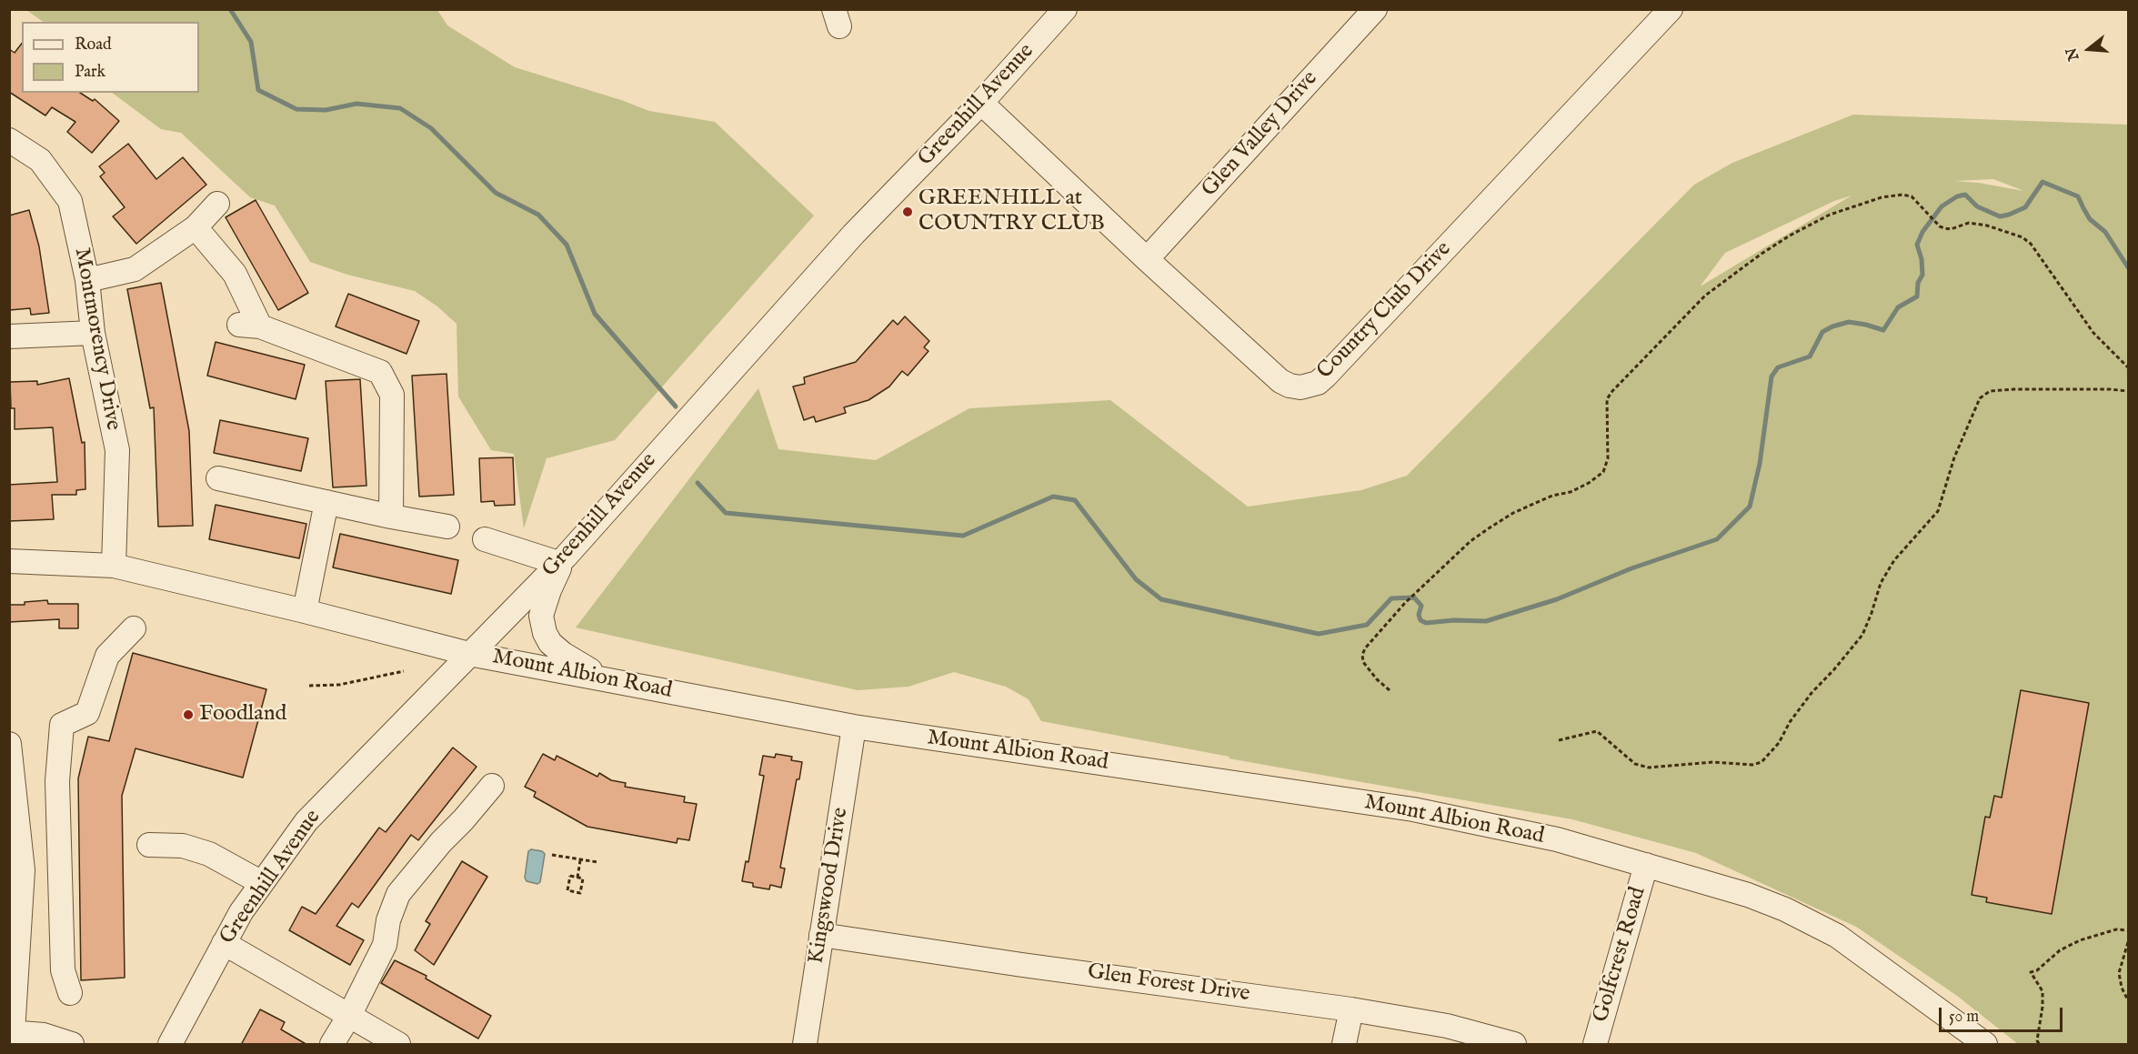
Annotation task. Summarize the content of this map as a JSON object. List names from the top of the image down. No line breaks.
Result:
{"streets":{"street":["Greenhill Avenue","Glen Valley Drive","Country Club Drive","Montmorency Drive","Mount Albion Road","Kingswood Drive","Golfcrest Road","Glen Forest Drive"]},"crossings":[["Greenhill Avenue","Country Club Drive"],["Greenhill Avenue","Mount Albion Road"],["Glen Valley Drive","Country Club Drive"],["Montmorency Drive","Mount Albion Road"],["Mount Albion Road","Kingswood Drive"],["Mount Albion Road","Golfcrest Road"],["Kingswood Drive","Glen Forest Drive"]],"places":["GREENHILL at COUNTRY CLUB","Foodland"],"legend":["Road","Park"],"scale_bar":"50 m","north":"left"}
